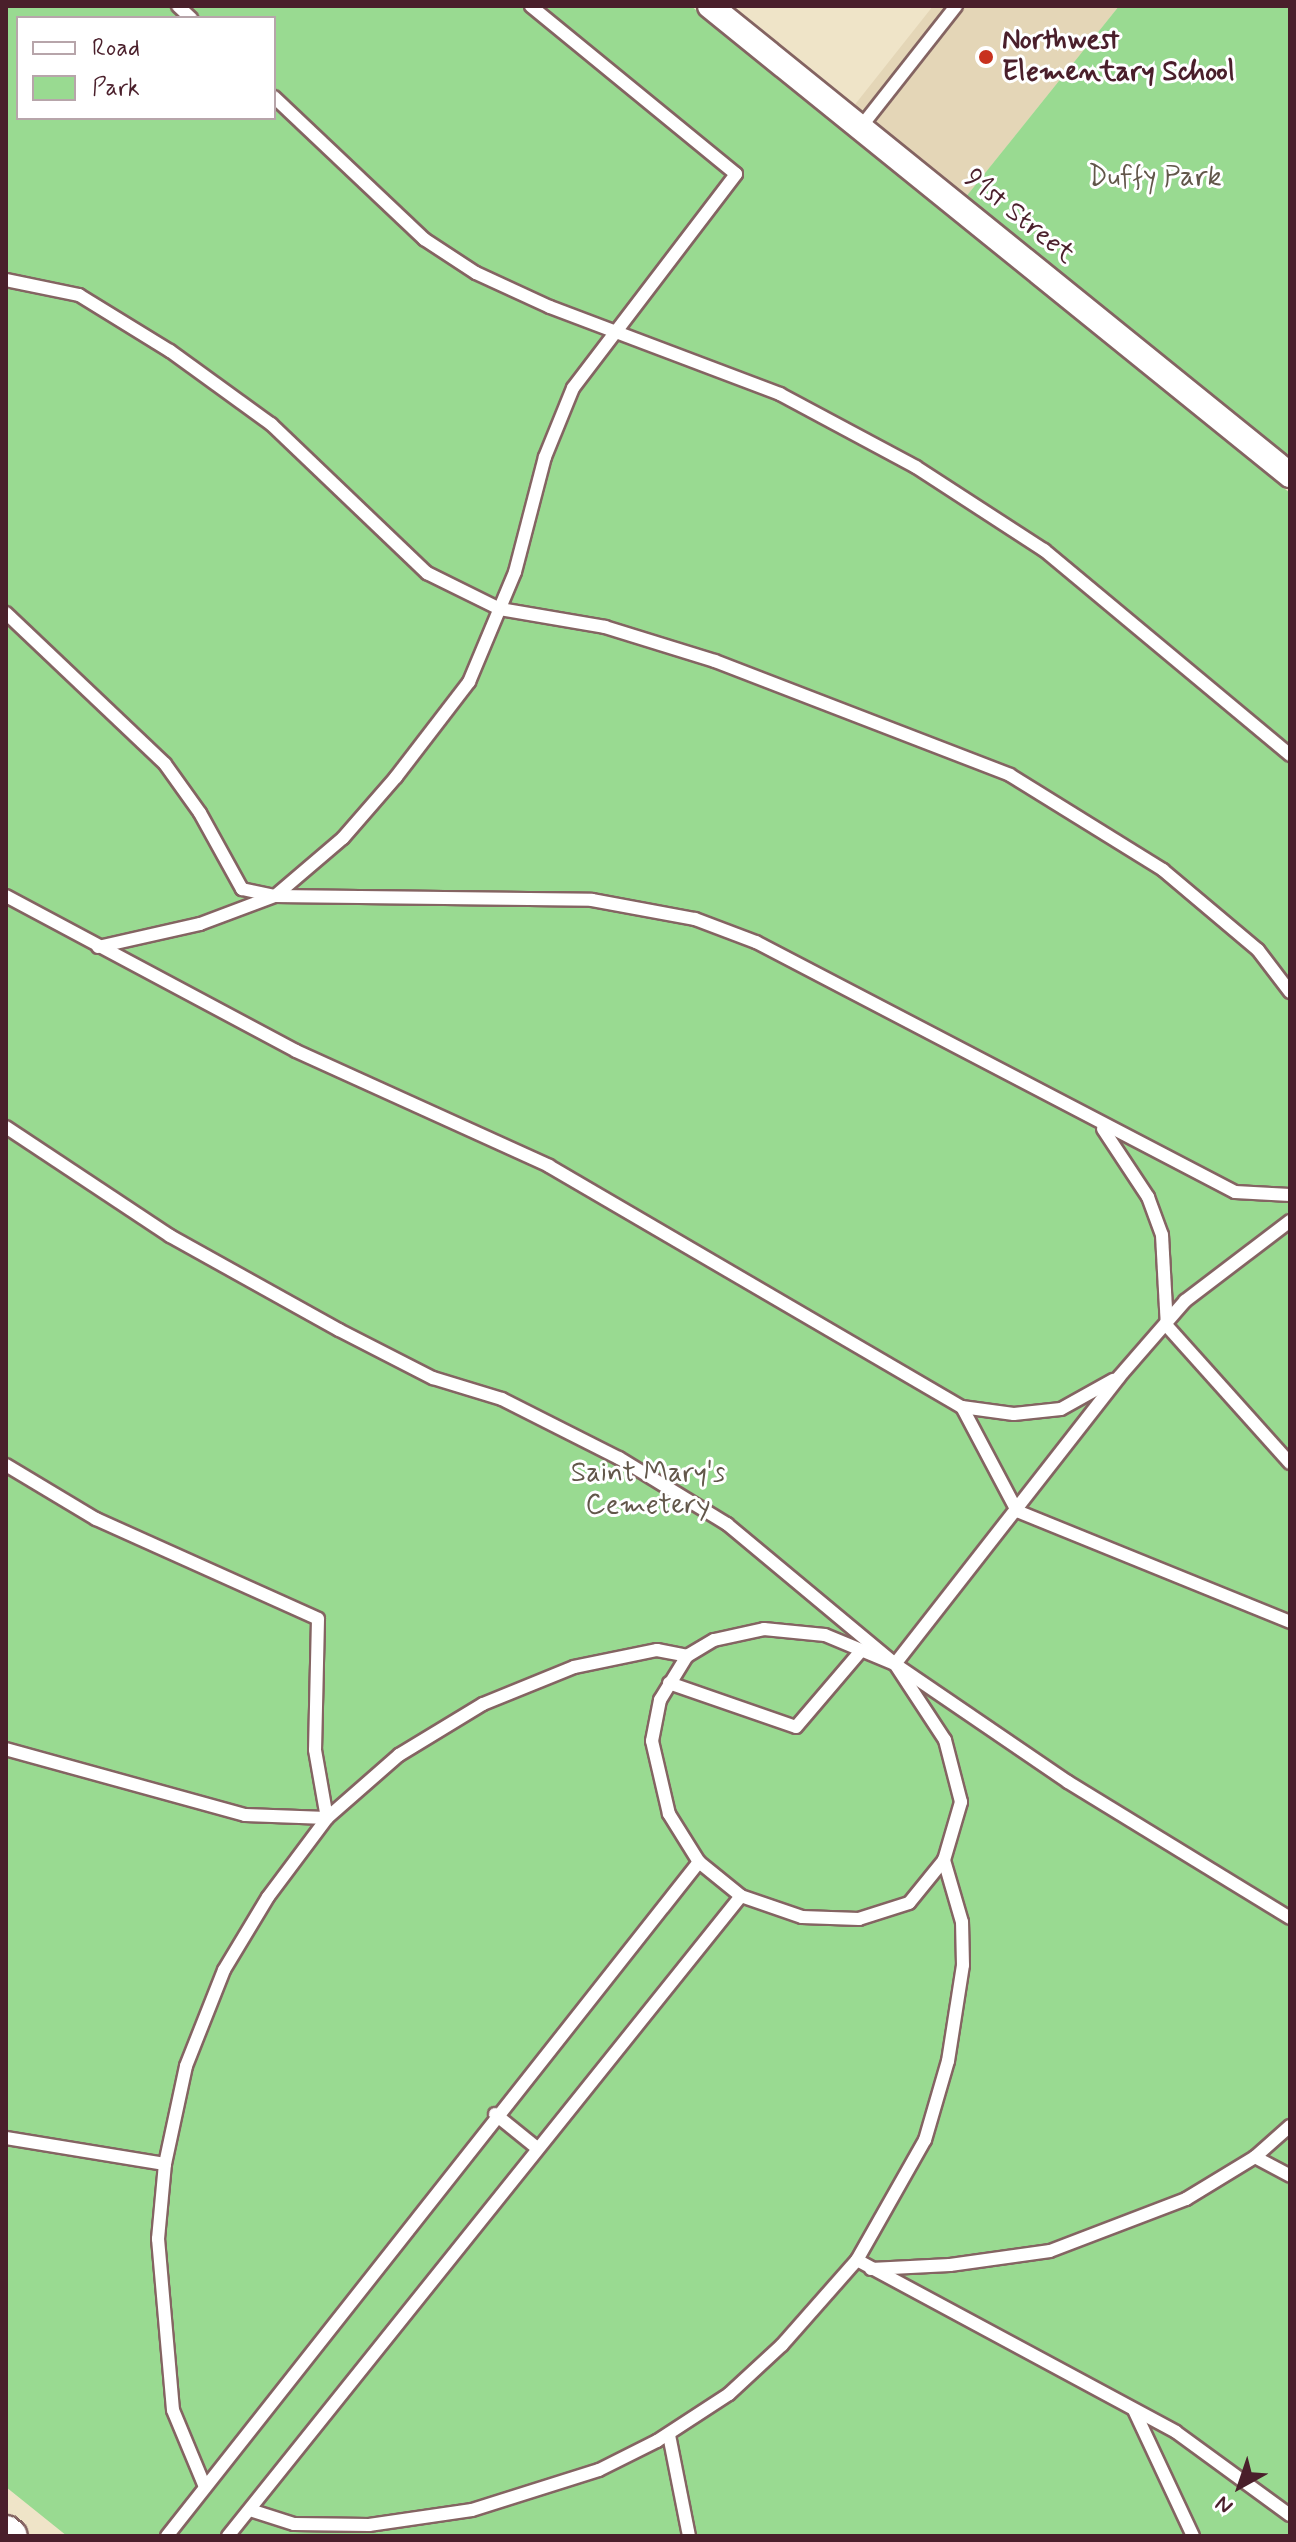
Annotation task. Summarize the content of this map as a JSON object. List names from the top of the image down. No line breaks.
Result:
{"streets":{"street":["91st Street"]},"parks":["Duffy Park","Saint Mary's Cemetery"],"places":["Northwest Elementary School"],"legend":["Road","Park"],"north":"bottom left"}
